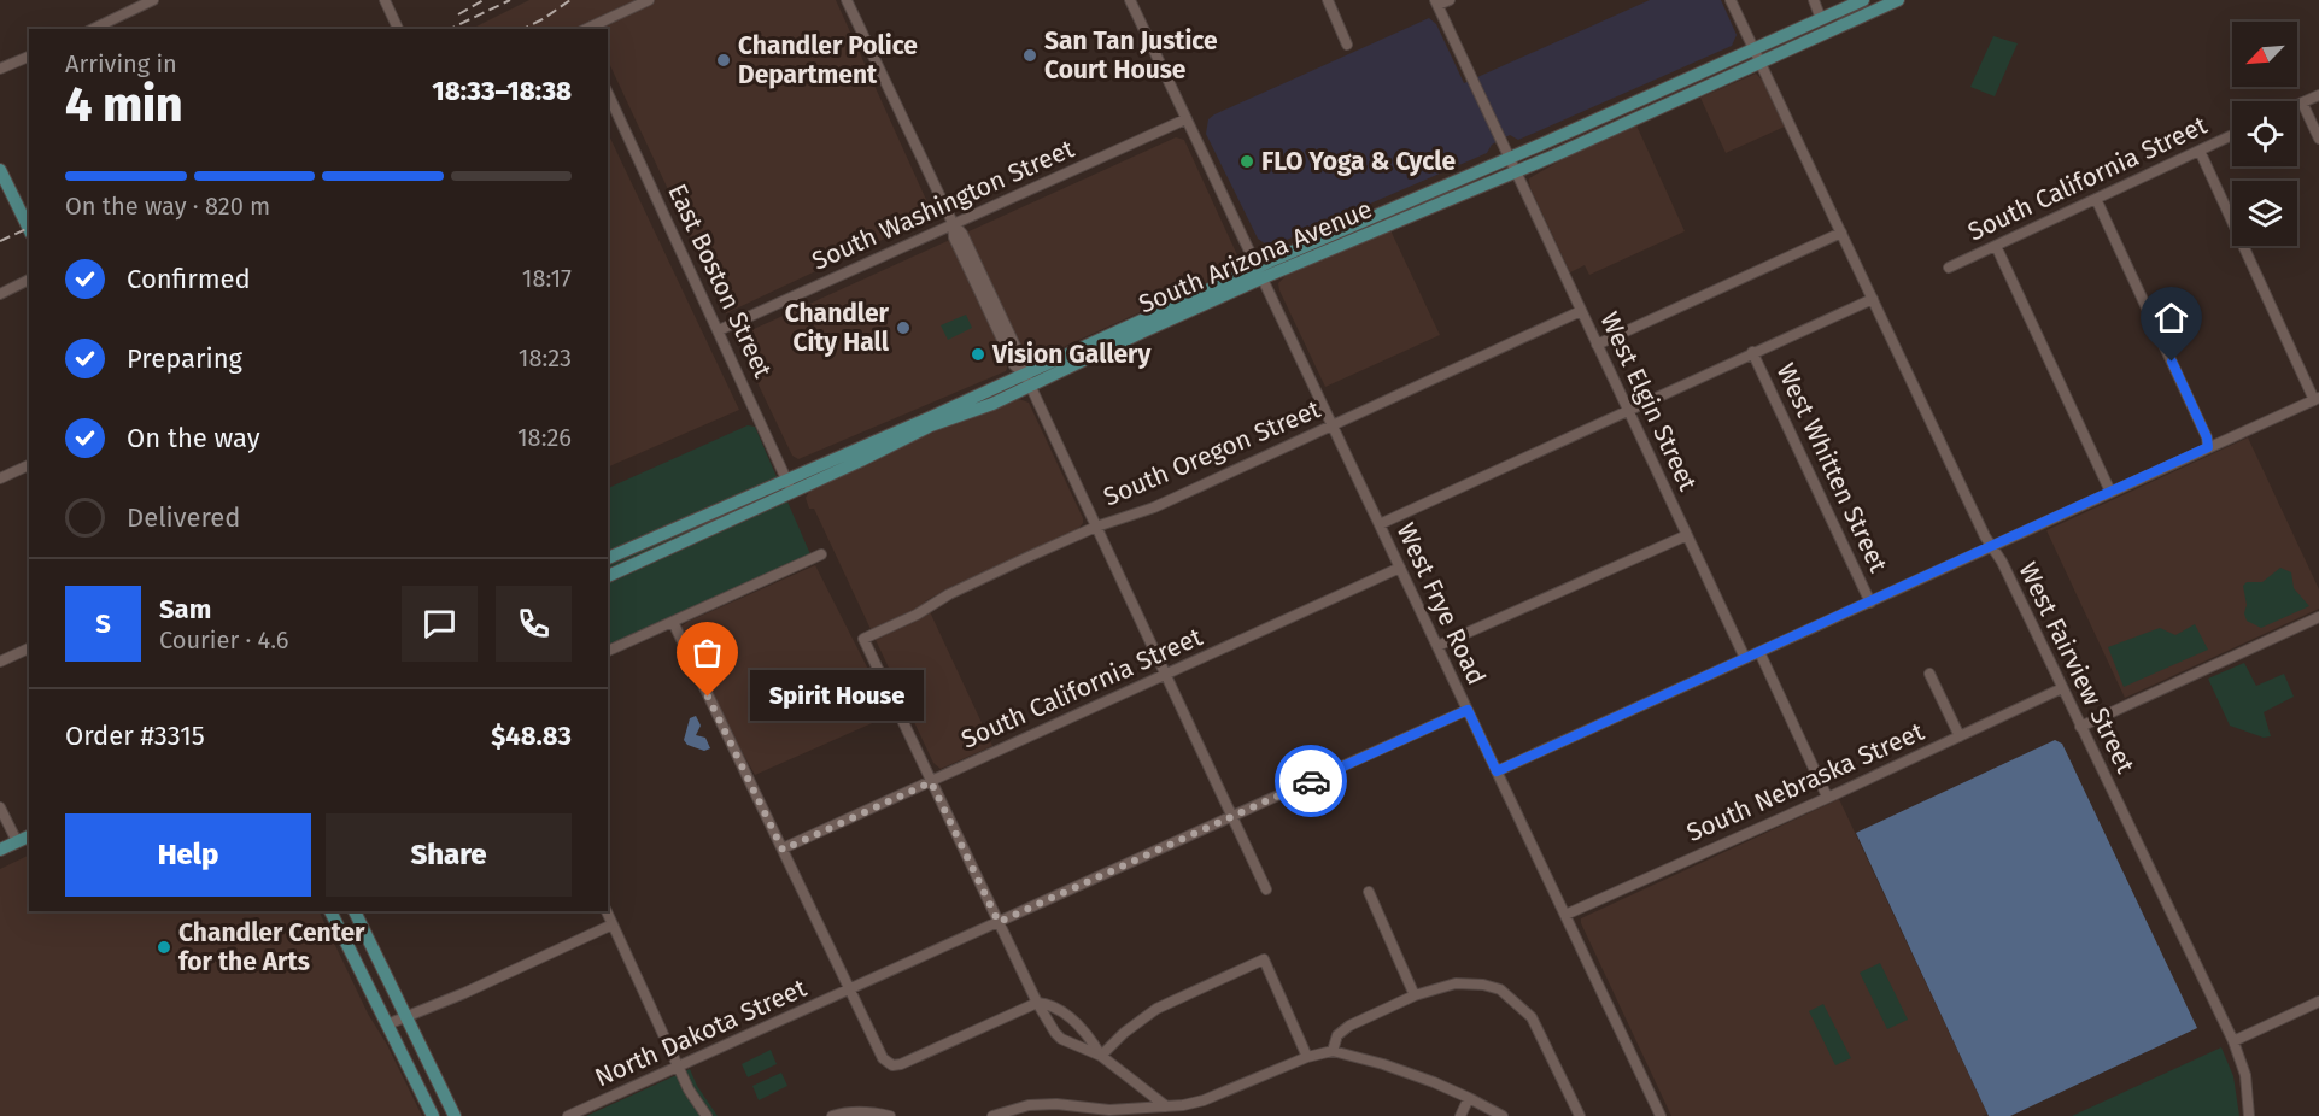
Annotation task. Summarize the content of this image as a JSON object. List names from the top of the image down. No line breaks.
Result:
{"streets":{"main road":["South Arizona Avenue"],"street":["South California Street","South Washington Street","East Boston Street","West Elgin Street","South Oregon Street","West Whitten Street","West Frye Road","West Fairview Street","South Nebraska Street","North Dakota Street"]},"crossings":[["South California Street","South Oregon Street"],["South California Street","West Frye Road"],["South Washington Street","East Boston Street"],["South Washington Street","West Frye Road"],["South Arizona Avenue","East Boston Street"],["South Arizona Avenue","West Elgin Street"],["South Arizona Avenue","West Frye Road"],["South Arizona Avenue","West Fairview Street"],["West Elgin Street","South Oregon Street"],["South Oregon Street","West Frye Road"],["West Frye Road","South Nebraska Street"],["West Frye Road","North Dakota Street"],["West Fairview Street","South Nebraska Street"]],"places":["San Tan Justice Court House","Chandler Police Department","FLO Yoga & Cycle","Chandler City Hall","Vision Gallery","Spirit House","Chandler Center for the Arts"],"north":"bottom left","page":{"heading":["4 min","Arriving in","18:33–18:38"],"panel":["Sam","Courier · 4.6","Order #3315","$48.83"],"bar":"On the way · 820 m","list":[["Confirmed","18:17"],["Preparing","18:23"],["On the way","18:26"],"Delivered"],"round":"S","bubble":"Spirit House","buttons":["Help","Share"]}}
